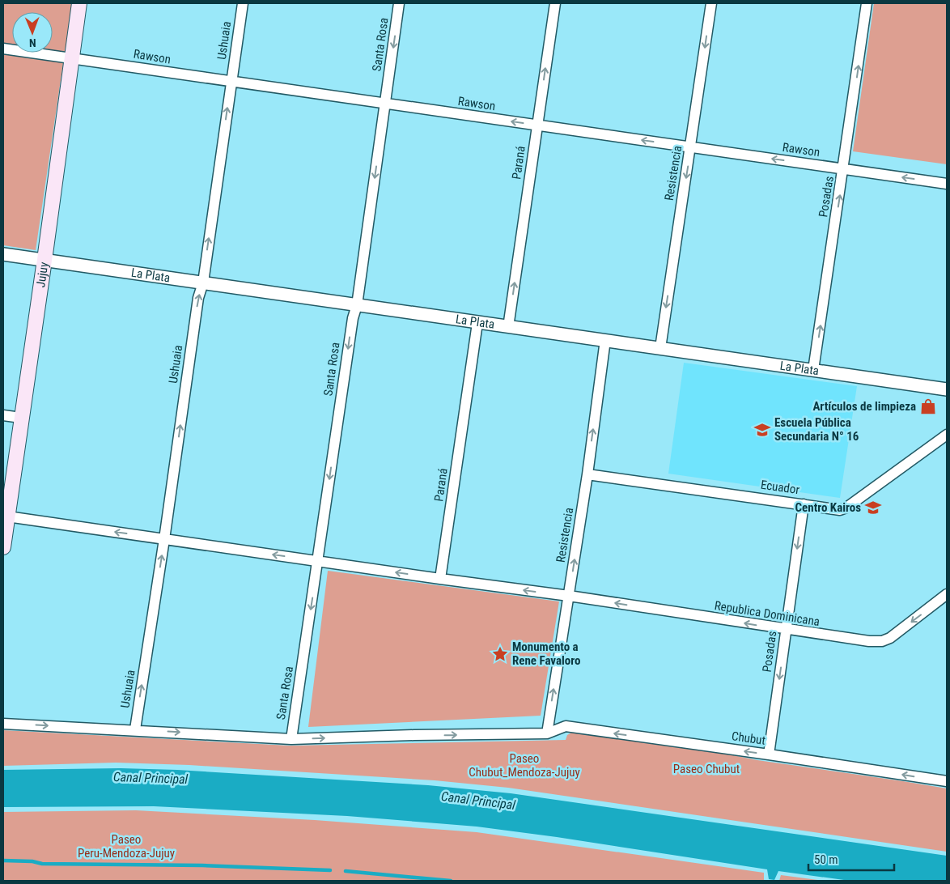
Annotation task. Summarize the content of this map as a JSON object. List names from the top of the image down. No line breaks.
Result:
{"streets":{"main road":["Jujuy"],"street":["Ushuaia","Santa Rosa","Rawson","Paraná","Resistencia","Posadas","La Plata","Ecuador","Republica Dominicana","Chubut"]},"crossings":[["Ushuaia","Rawson"],["Ushuaia","La Plata"],["Ushuaia","Republica Dominicana"],["Santa Rosa","Rawson"],["Santa Rosa","La Plata"],["Santa Rosa","Republica Dominicana"],["Rawson","Paraná"],["Rawson","Resistencia"],["Rawson","Posadas"],["Rawson","Jujuy"],["Paraná","La Plata"],["Paraná","Republica Dominicana"],["Resistencia","La Plata"],["Resistencia","Ecuador"],["Resistencia","Republica Dominicana"],["Resistencia","Chubut"],["Posadas","La Plata"],["Posadas","Ecuador"],["Posadas","Republica Dominicana"],["Posadas","Chubut"],["Jujuy","La Plata"],["Jujuy","Republica Dominicana"]],"one_way":["Ushuaia","Santa Rosa","Rawson","Paraná","Republica Dominicana","Chubut"],"water":["Canal Principal"],"parks":["Paseo Chubut_Mendoza-Jujuy","Paseo Chubut","Paseo Peru-Mendoza-Jujuy"],"places":{"shop":["Artículos de limpieza"],"school or university":["Escuela Pública Secundaria N° 16","Centro Kairos"],"place":["Monumento a Rene Favaloro"]},"scale_bar":"50 m","north":"bottom"}
